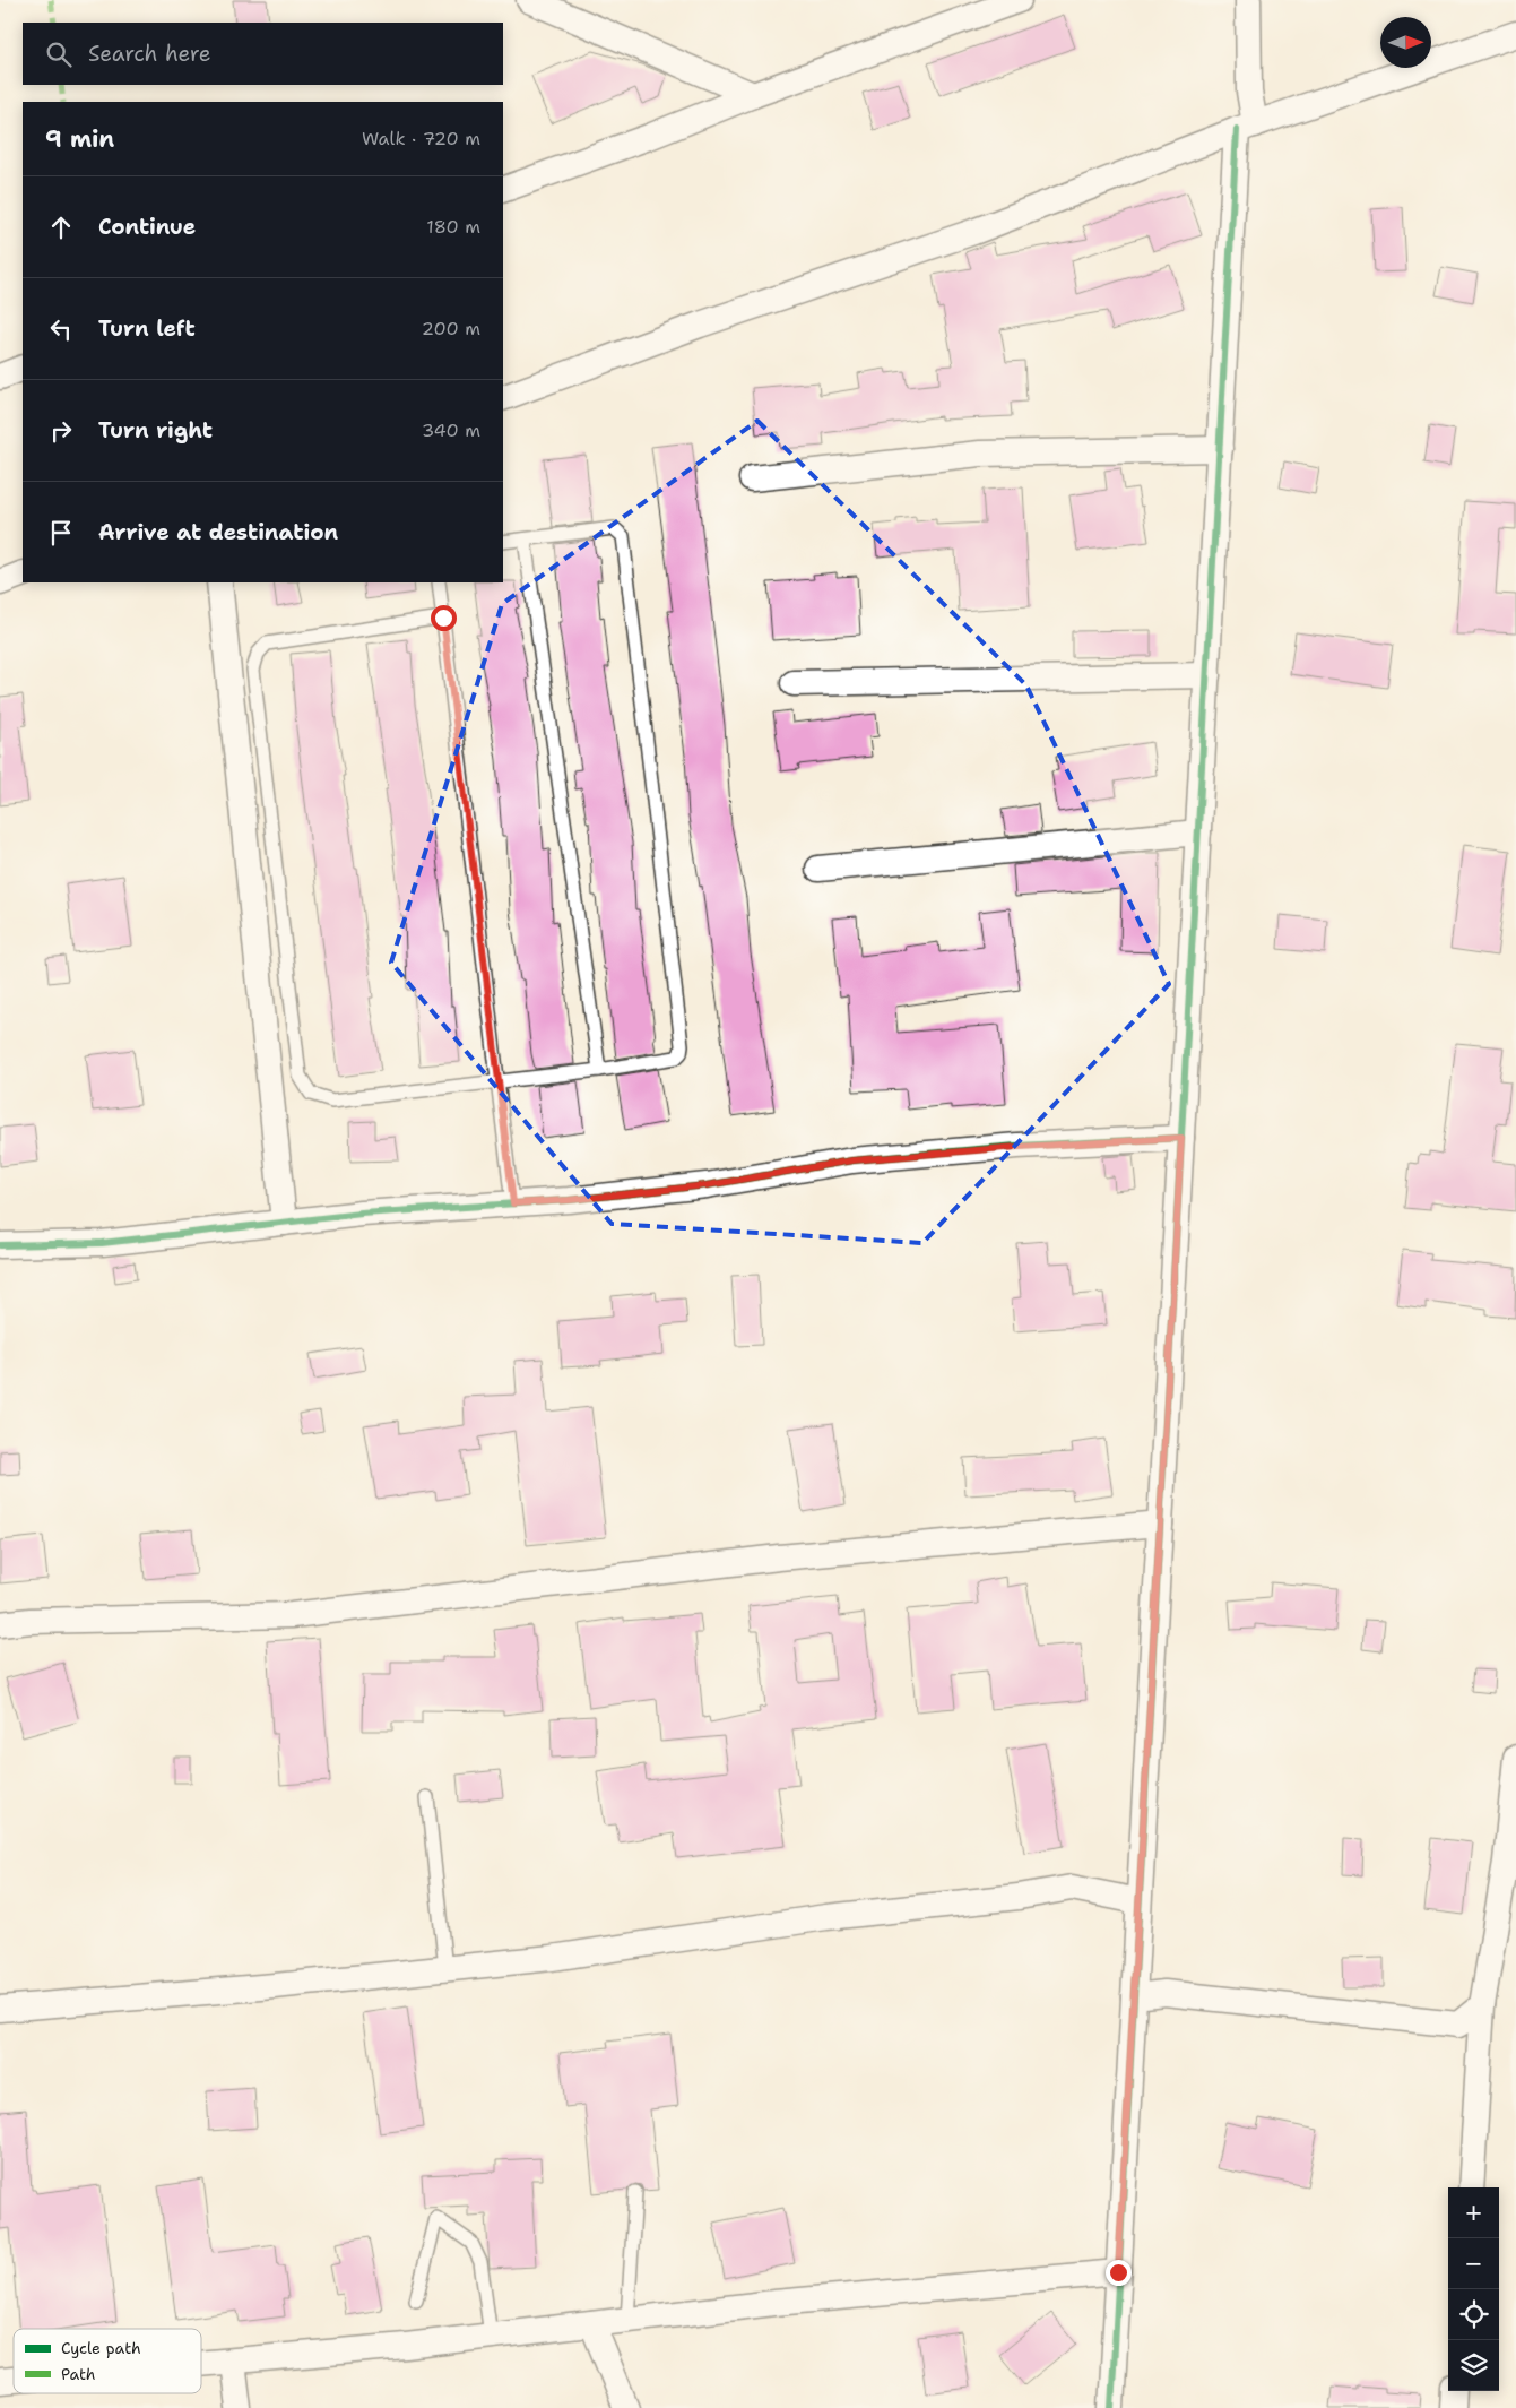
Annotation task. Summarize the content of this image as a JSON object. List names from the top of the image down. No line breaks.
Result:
{"legend":["Cycle path","Path"],"north":"right","page":{"search":"Search here","heading":["9 min","Walk · 720 m"],"list":[["Continue","180 m"],["Turn left","200 m"],["Turn right","340 m"],"Arrive at destination"],"map_buttons":["+","−"]}}
